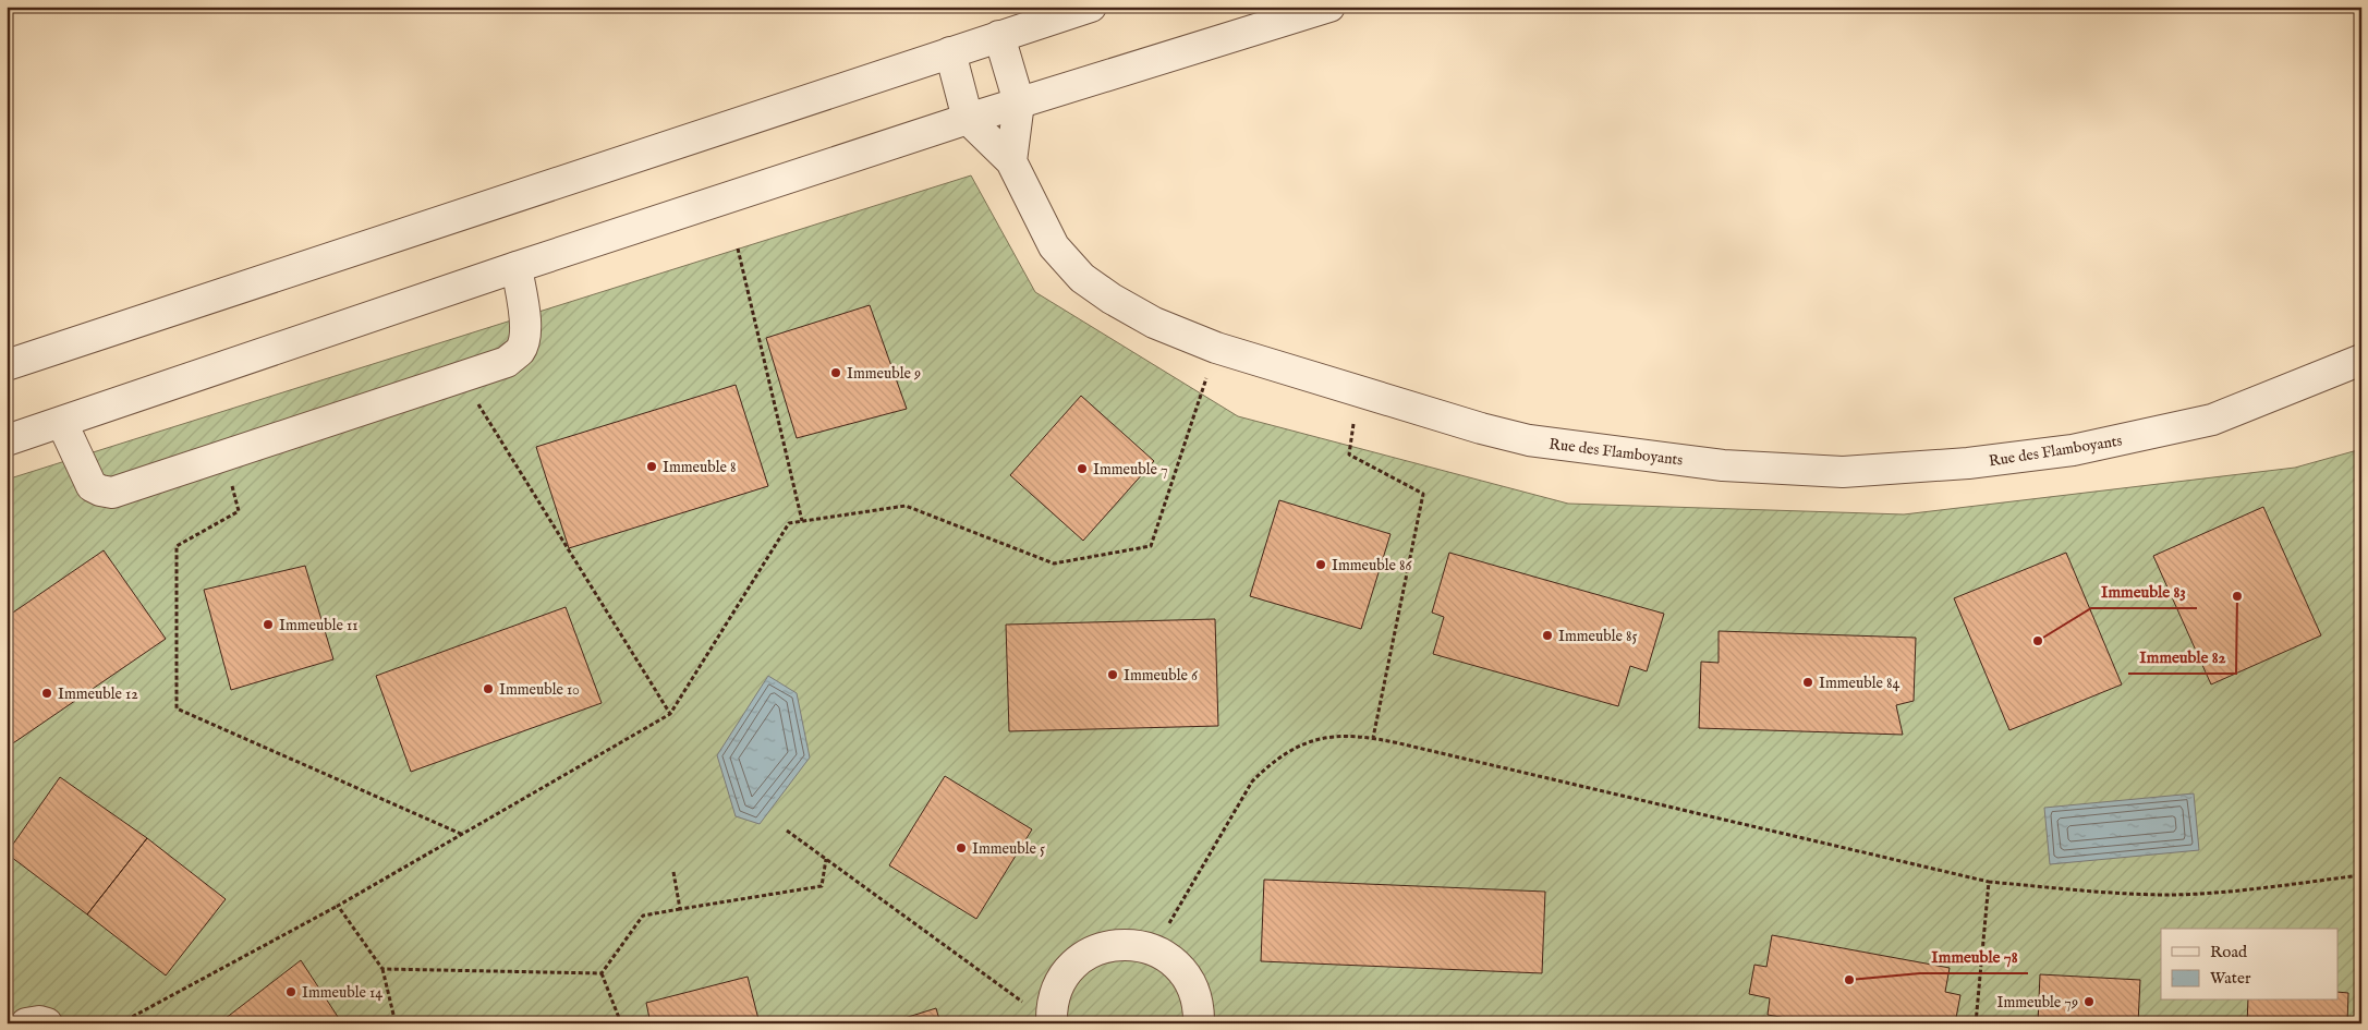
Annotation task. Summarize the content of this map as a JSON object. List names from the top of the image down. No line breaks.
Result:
{"streets":{"street":["Rue des Flamboyants"]},"places":["Immeuble 9","Immeuble 8","Immeuble 7","Immeuble 86","Immeuble 82","Immeuble 11","Immeuble 85","Immeuble 83","Immeuble 6","Immeuble 84","Immeuble 10","Immeuble 12","Immeuble 5","Immeuble 78","Immeuble 14","Immeuble 79"],"legend":["Road","Water"]}
